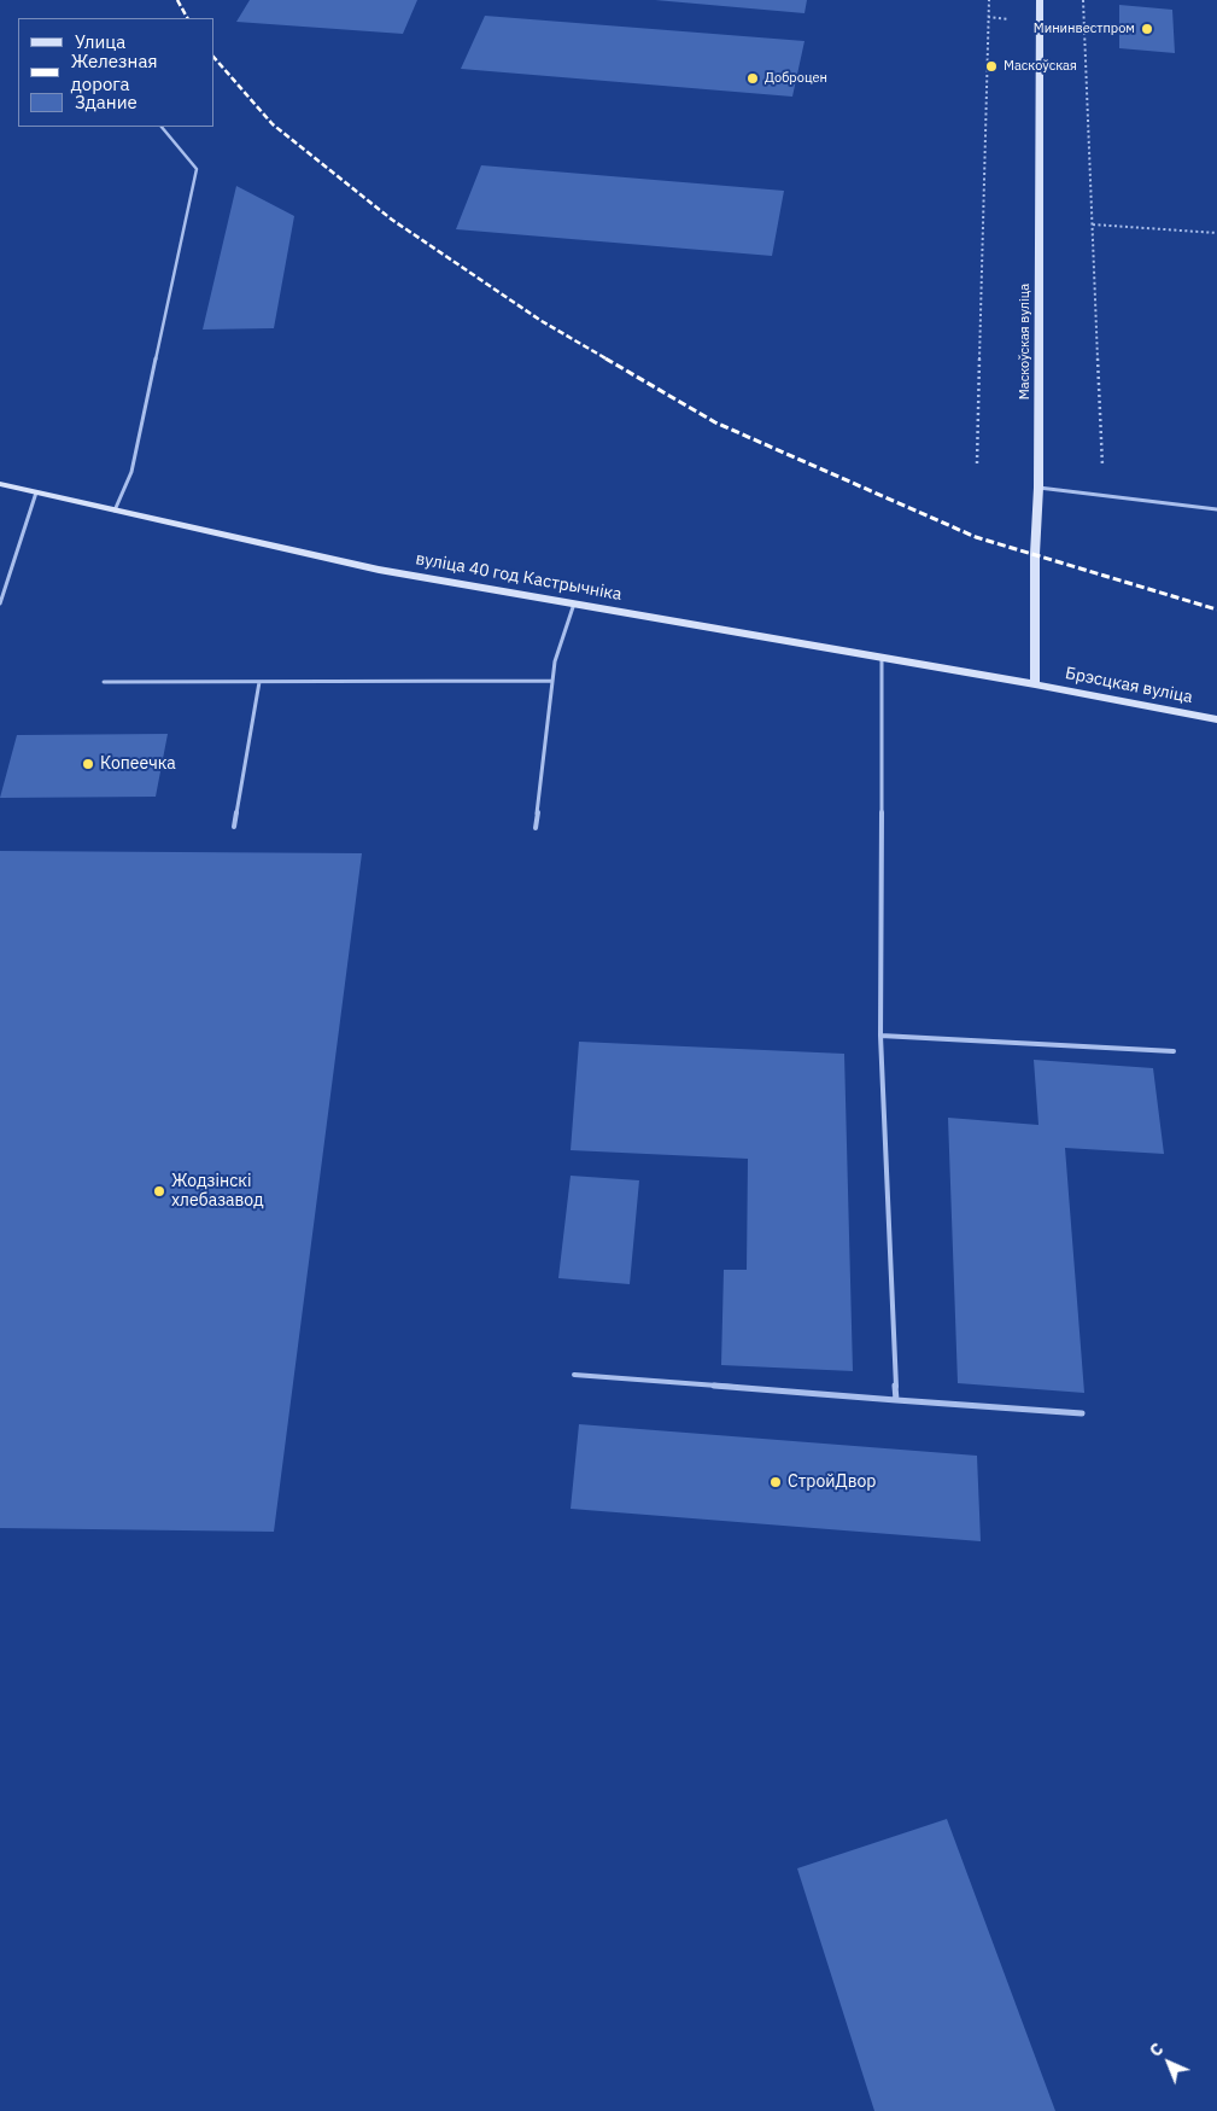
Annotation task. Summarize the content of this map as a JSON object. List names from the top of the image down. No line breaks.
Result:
{"streets":{"main road":["Маскоўская вуліца","вуліца 40 год Кастрычніка","Брэсцкая вуліца"]},"crossings":[["Маскоўская вуліца","вуліца 40 год Кастрычніка"],["Маскоўская вуліца","Брэсцкая вуліца"],["вуліца 40 год Кастрычніка","Брэсцкая вуліца"]],"places":["Мининвестпром","Маскоўская","Доброцен","Копеечка","Жодзінскі хлебазавод","СтройДвор"],"legend":["Улица","Железная дорога","Здание"],"north":"top left"}
